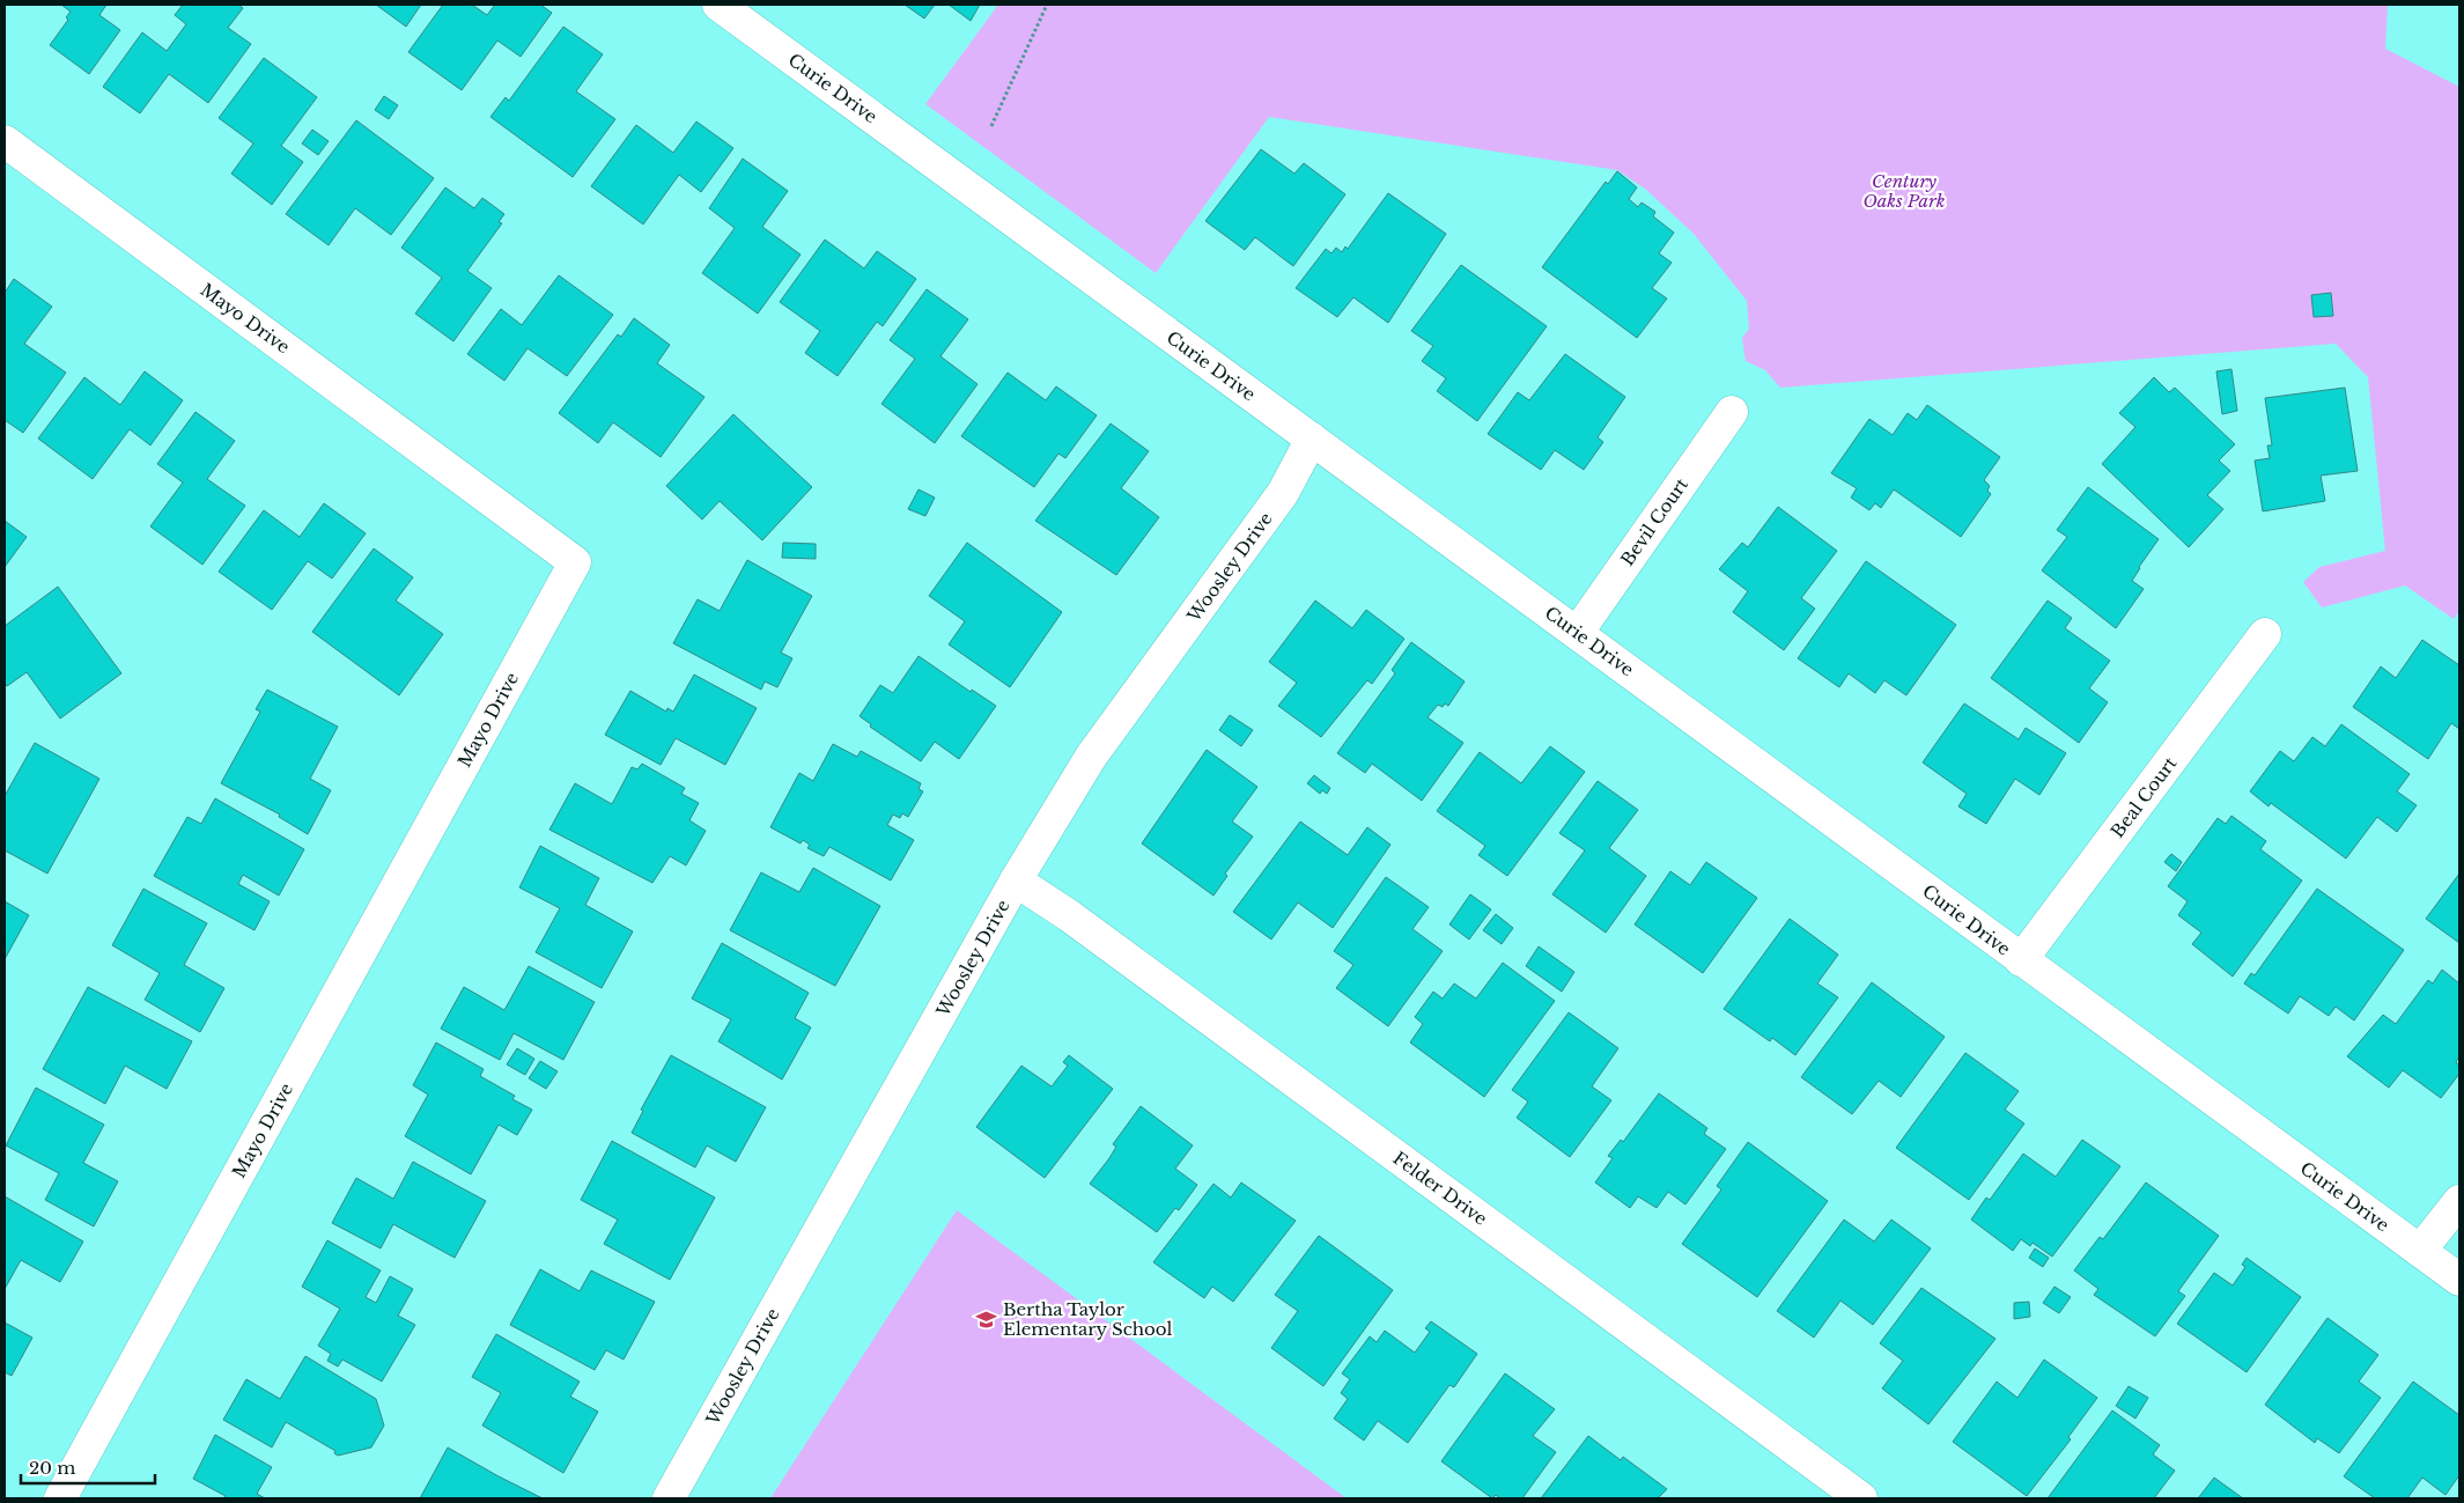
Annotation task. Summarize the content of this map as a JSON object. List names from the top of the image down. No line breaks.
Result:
{"streets":{"street":["Curie Drive","Mayo Drive","Bevil Court","Woosley Drive","Beal Court","Felder Drive"]},"crossings":[["Curie Drive","Bevil Court"],["Curie Drive","Woosley Drive"],["Curie Drive","Beal Court"],["Woosley Drive","Felder Drive"]],"parks":["Century Oaks Park"],"places":{"school or university":["Bertha Taylor Elementary School"]},"scale_bar":"20 m"}
